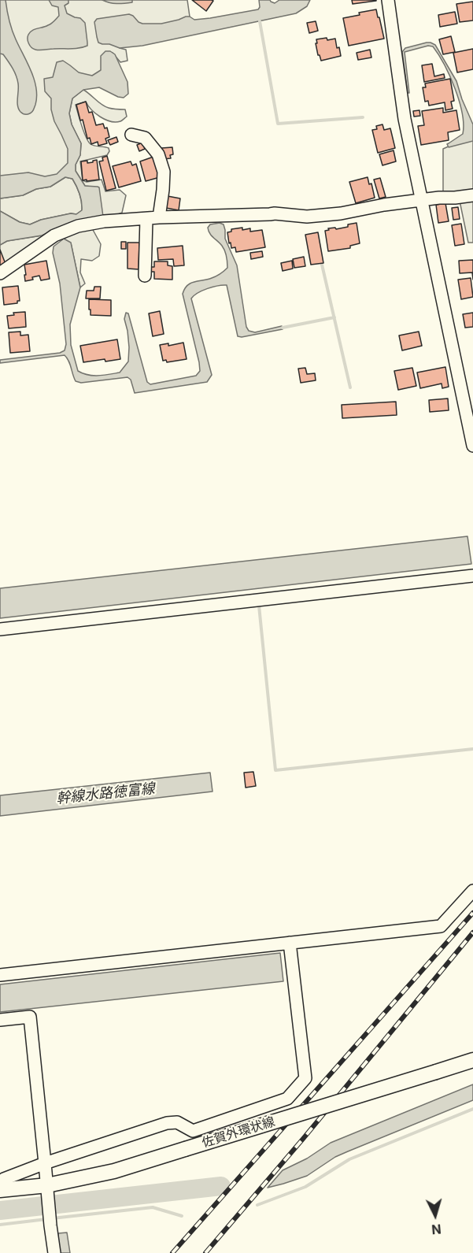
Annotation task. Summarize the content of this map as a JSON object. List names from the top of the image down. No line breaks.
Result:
{"streets":{"main road":["佐賀外環状線"]},"water":["幹線水路徳富線"],"north":"bottom"}
